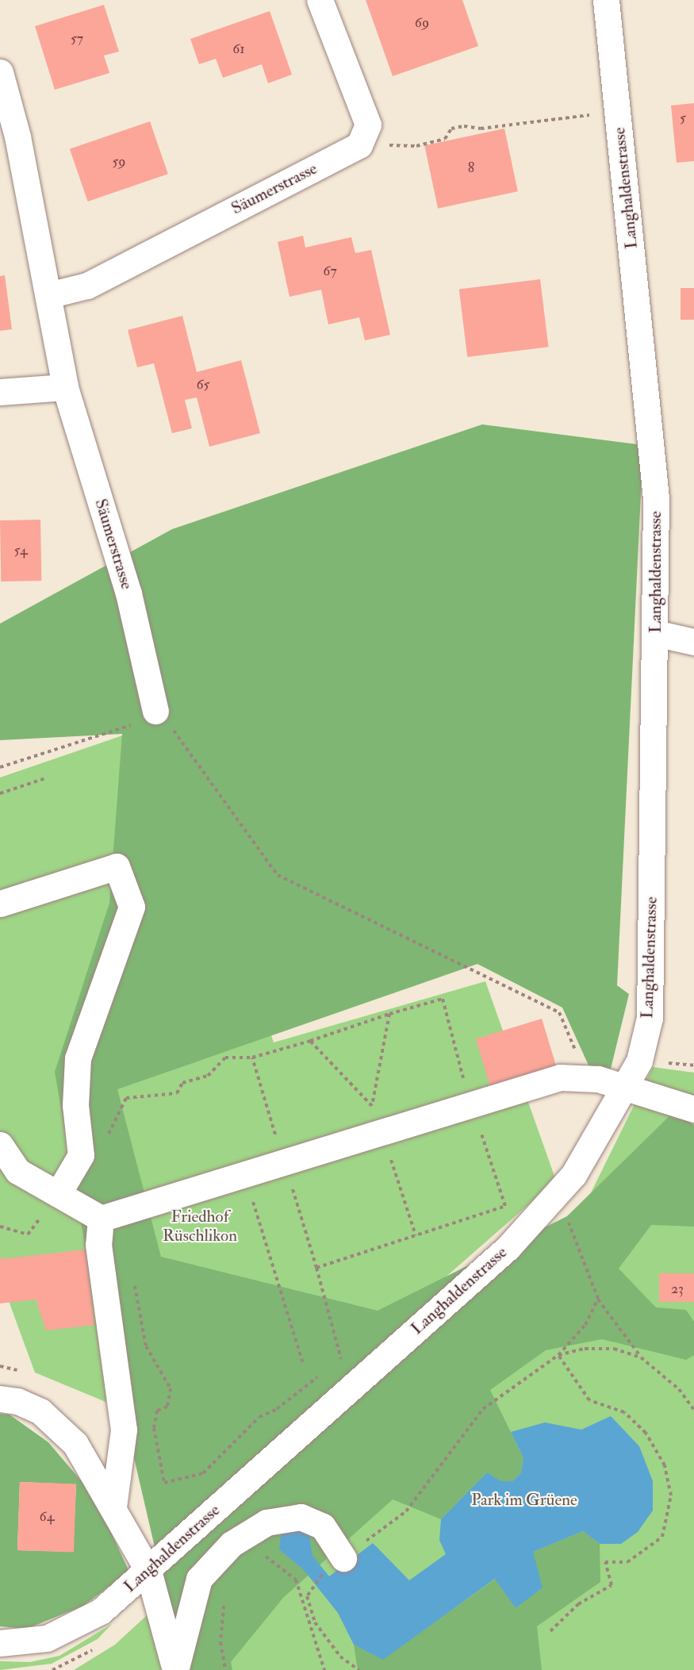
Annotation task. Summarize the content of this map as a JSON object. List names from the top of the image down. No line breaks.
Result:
{"streets":{"street":["Langhaldenstrasse","Säumerstrasse"]},"parks":["Friedhof Rüschlikon","Park im Grüene"],"house_numbers":["69","57","61","5","59","8","67","65","54","23","64"]}
